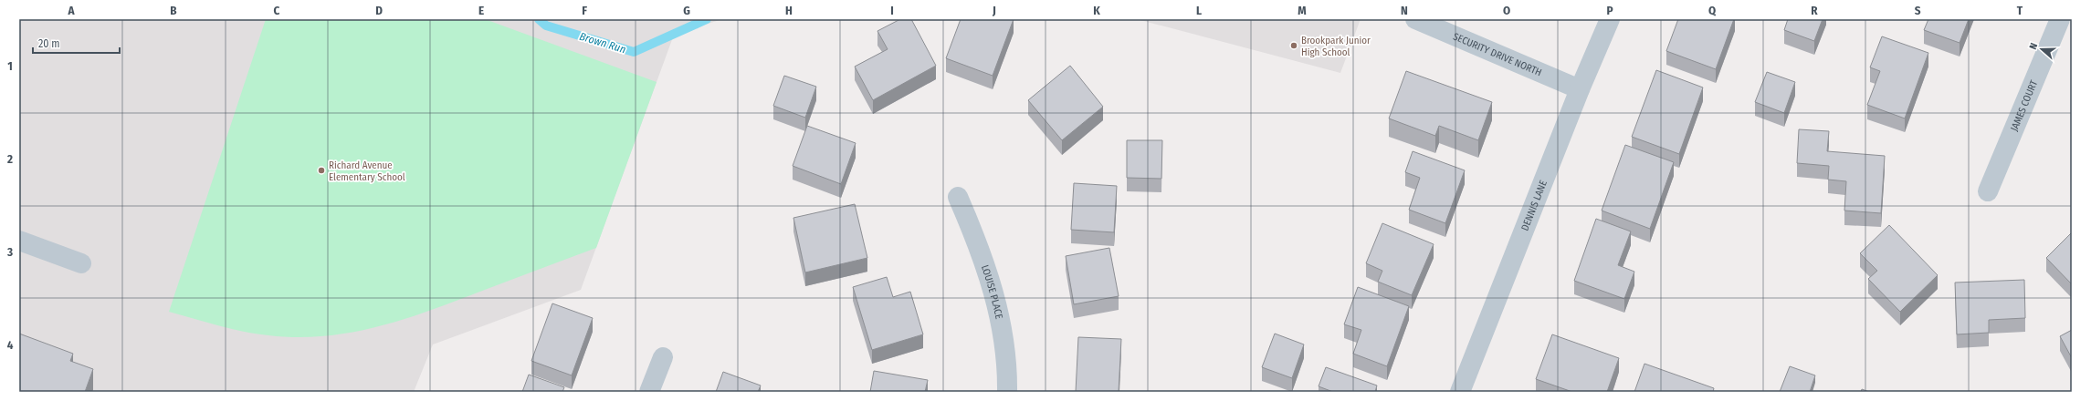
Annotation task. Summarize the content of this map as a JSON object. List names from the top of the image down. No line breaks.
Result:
{"streets":{"street":["SECURITY DRIVE NORTH","JAMES COURT","DENNIS LANE","LOUISE PLACE"]},"crossings":[["SECURITY DRIVE NORTH","DENNIS LANE"]],"water":["Brown Run"],"places":["Brookpark Junior High School","Richard Avenue Elementary School"],"scale_bar":"20 m","north":"left","grid":{"columns":["A","B","C","D","E","F","G","H","I","J","K","L","M","N","O","P","Q","R","S","T"],"rows":["1","2","3","4"]}}
